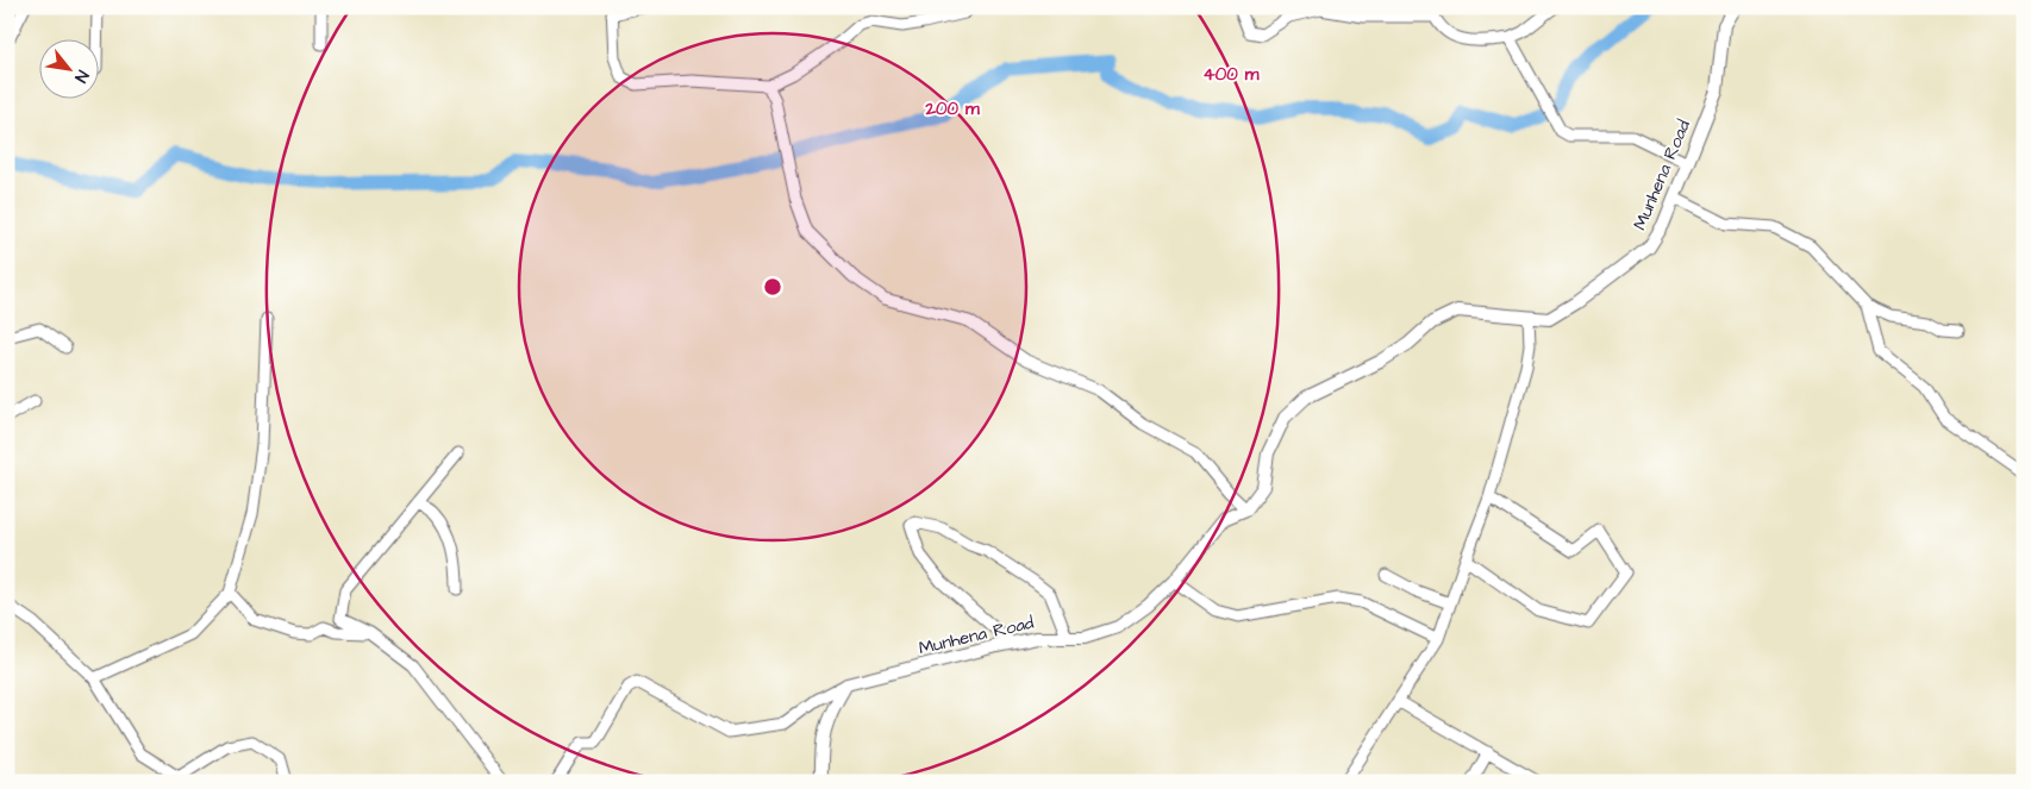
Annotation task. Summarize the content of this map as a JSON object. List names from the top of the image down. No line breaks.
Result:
{"streets":{"street":["Munhena Road"]},"north":"bottom right","rings":["400 m","200 m"]}
